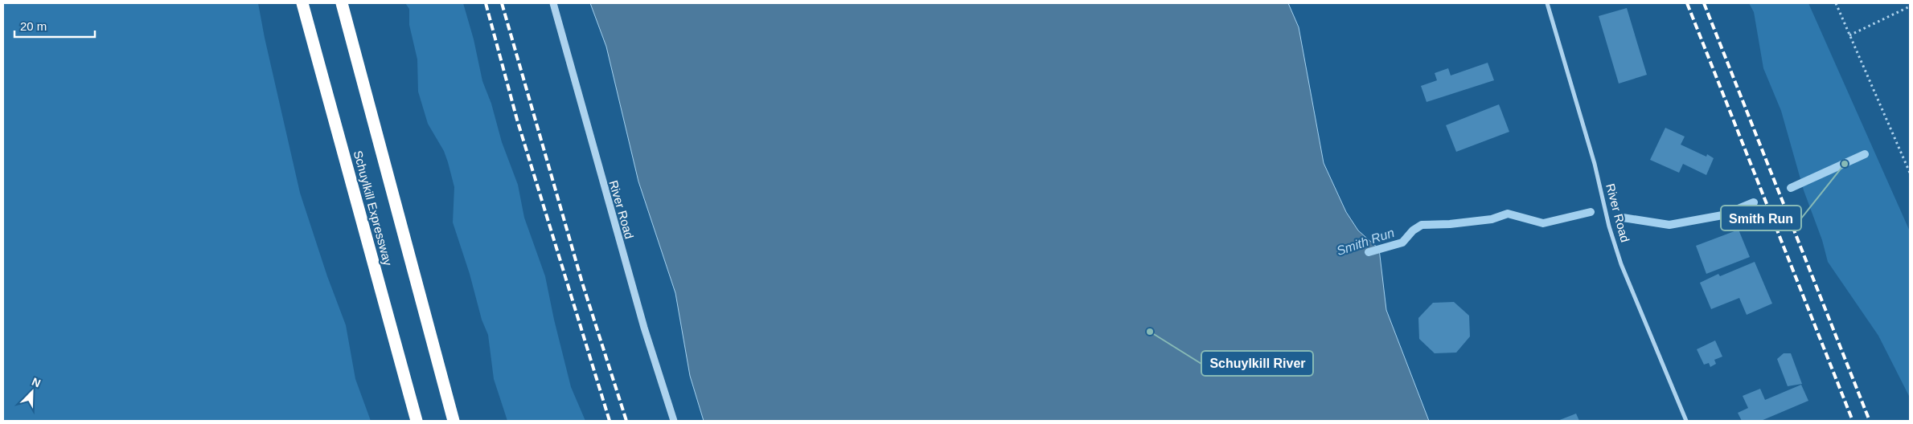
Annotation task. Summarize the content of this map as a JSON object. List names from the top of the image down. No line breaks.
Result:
{"streets":{"highway":["Schuylkill Expressway"],"street":["River Road"]},"water":["Smith Run"],"places":["Smith Run","Schuylkill River"],"scale_bar":"20 m","north":"top right"}
